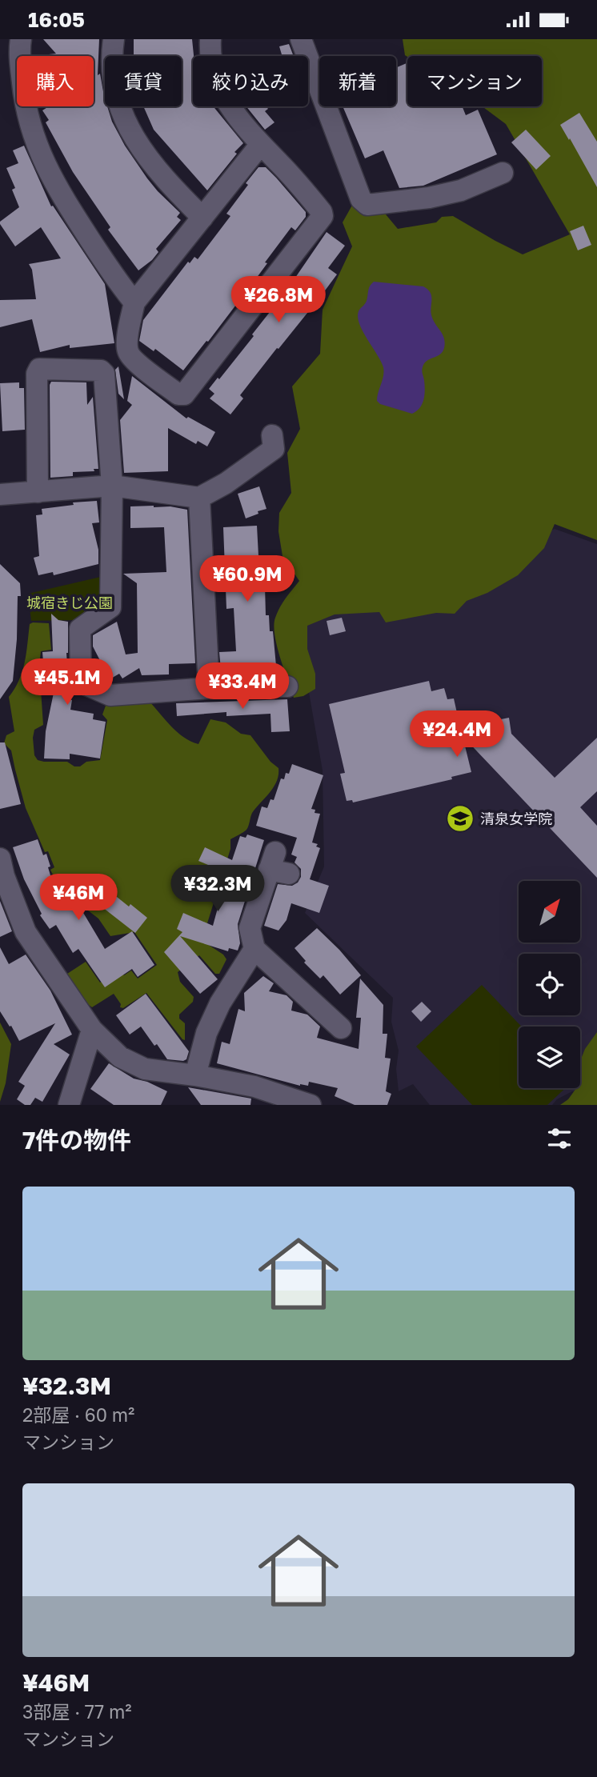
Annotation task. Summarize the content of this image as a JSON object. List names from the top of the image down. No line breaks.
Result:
{"parks":["城宿きじ公園"],"places":{"school or university":["清泉女学院"]},"north":"top right","page":{"status":"16:05","chip":["購入","賃貸","絞り込み","新着","マンション"],"price":["¥26.8M","¥60.9M","¥45.1M","¥33.4M","¥24.4M","¥32.3M","¥46M"],"heading":"7件の物件","list":[{"name":"¥32.3M","note":"2部屋 · 60 m² · マンション"},{"name":"¥46M","note":"3部屋 · 77 m² · マンション"}]}}
